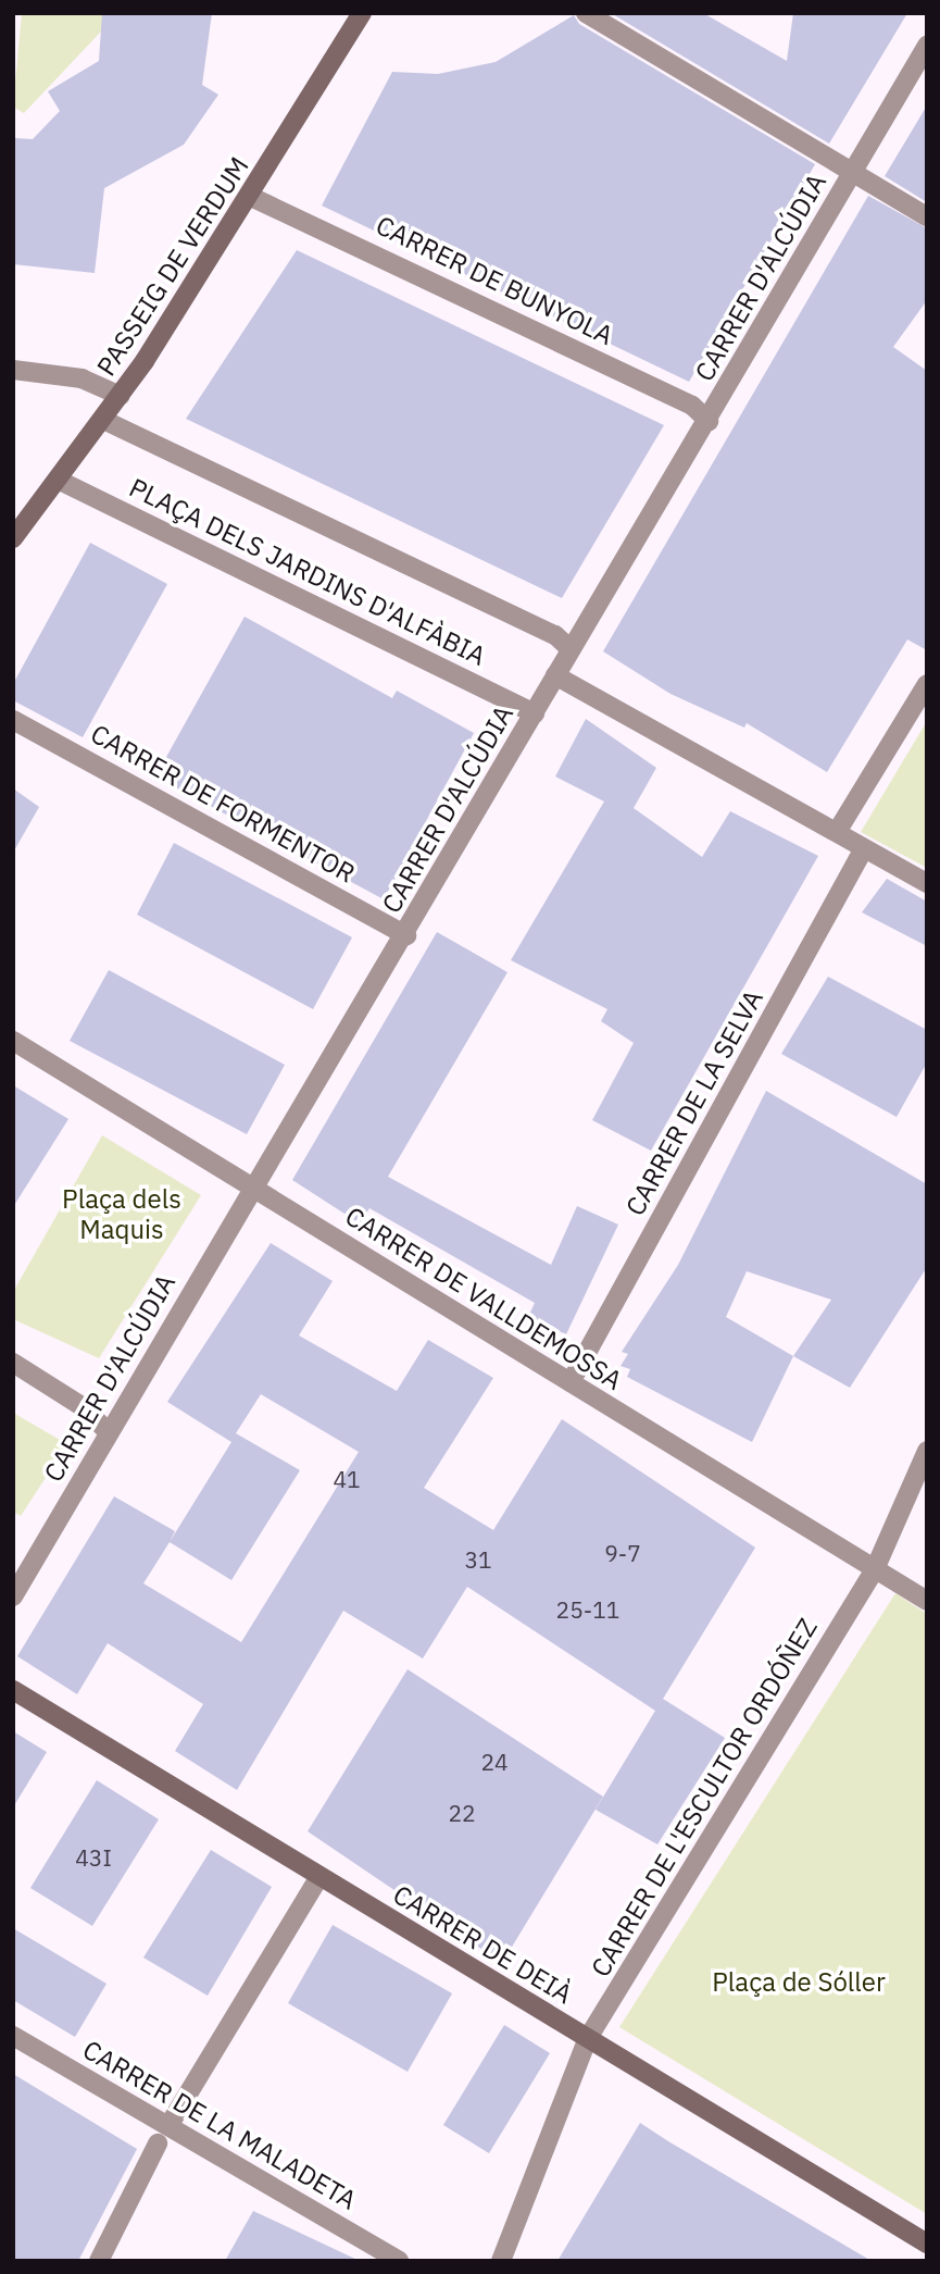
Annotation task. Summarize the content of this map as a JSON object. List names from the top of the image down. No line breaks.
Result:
{"streets":{"street":["PASSEIG DE VERDUM","CARRER D'ALCÚDIA","CARRER DE BUNYOLA","PLAÇA DELS JARDINS D'ALFÀBIA","CARRER DE FORMENTOR","CARRER DE LA SELVA","CARRER DE VALLDEMOSSA","CARRER DE L'ESCULTOR ORDÓÑEZ","CARRER DE DEIÀ","CARRER DE LA MALADETA"]},"crossings":[["PASSEIG DE VERDUM","CARRER DE BUNYOLA"],["PASSEIG DE VERDUM","PLAÇA DELS JARDINS D'ALFÀBIA"],["CARRER D'ALCÚDIA","CARRER DE BUNYOLA"],["CARRER D'ALCÚDIA","PLAÇA DELS JARDINS D'ALFÀBIA"],["CARRER D'ALCÚDIA","CARRER DE FORMENTOR"],["CARRER D'ALCÚDIA","CARRER DE VALLDEMOSSA"],["CARRER DE LA SELVA","CARRER DE VALLDEMOSSA"],["CARRER DE VALLDEMOSSA","CARRER DE L'ESCULTOR ORDÓÑEZ"],["CARRER DE L'ESCULTOR ORDÓÑEZ","CARRER DE DEIÀ"]],"parks":["Plaça dels Maquis","Plaça de Sóller"],"house_numbers":["41","9-7","31","25-11","24","22","43I"]}
